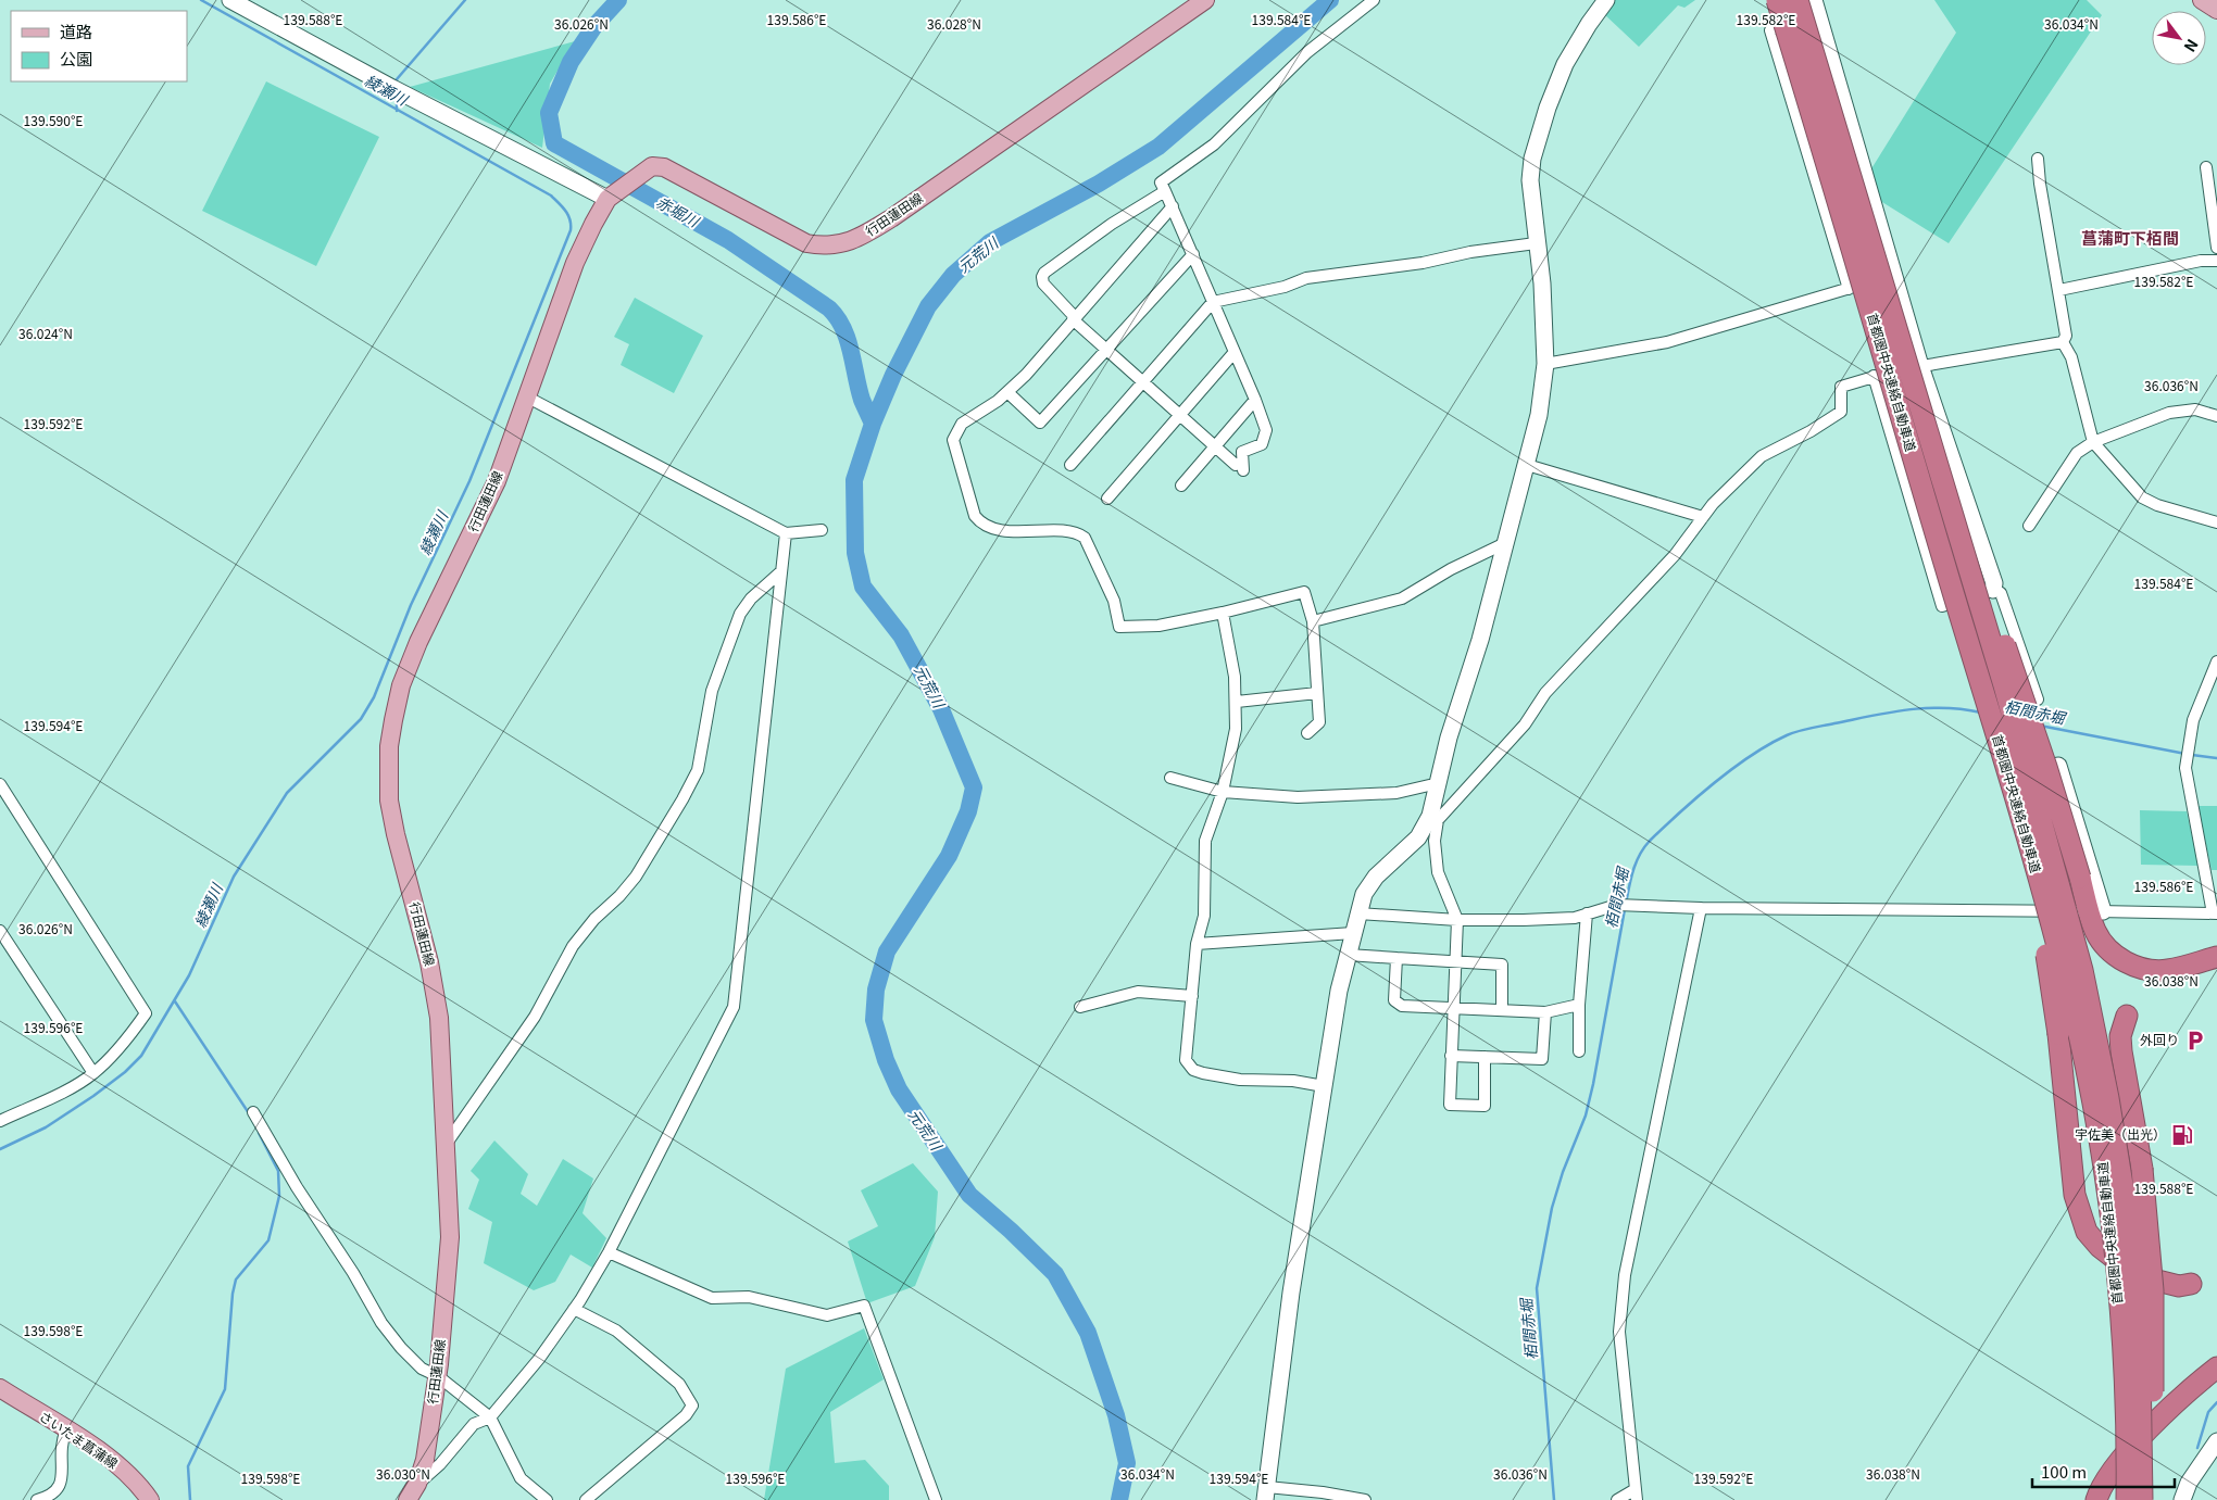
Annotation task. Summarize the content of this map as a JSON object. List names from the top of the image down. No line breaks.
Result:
{"streets":{"highway":["首都圏中央連絡自動車道"],"main road":["行田蓮田線","さいたま菖蒲線"]},"districts":["菖蒲町下栢間"],"water":["綾瀬川","赤堀川","元荒川","栢間赤堀"],"places":{"parking":["外回り"],"fuel station":["宇佐美（出光）"]},"legend":["道路","公園"],"scale_bar":"100 m","north":"bottom right","coordinates":["139.588°E","139.586°E","139.584°E","139.582°E","36.026°N","36.028°N","36.034°N","139.590°E","36.024°N","36.036°N","139.592°E","139.594°E","36.038°N","139.596°E","139.598°E","36.030°N"]}
